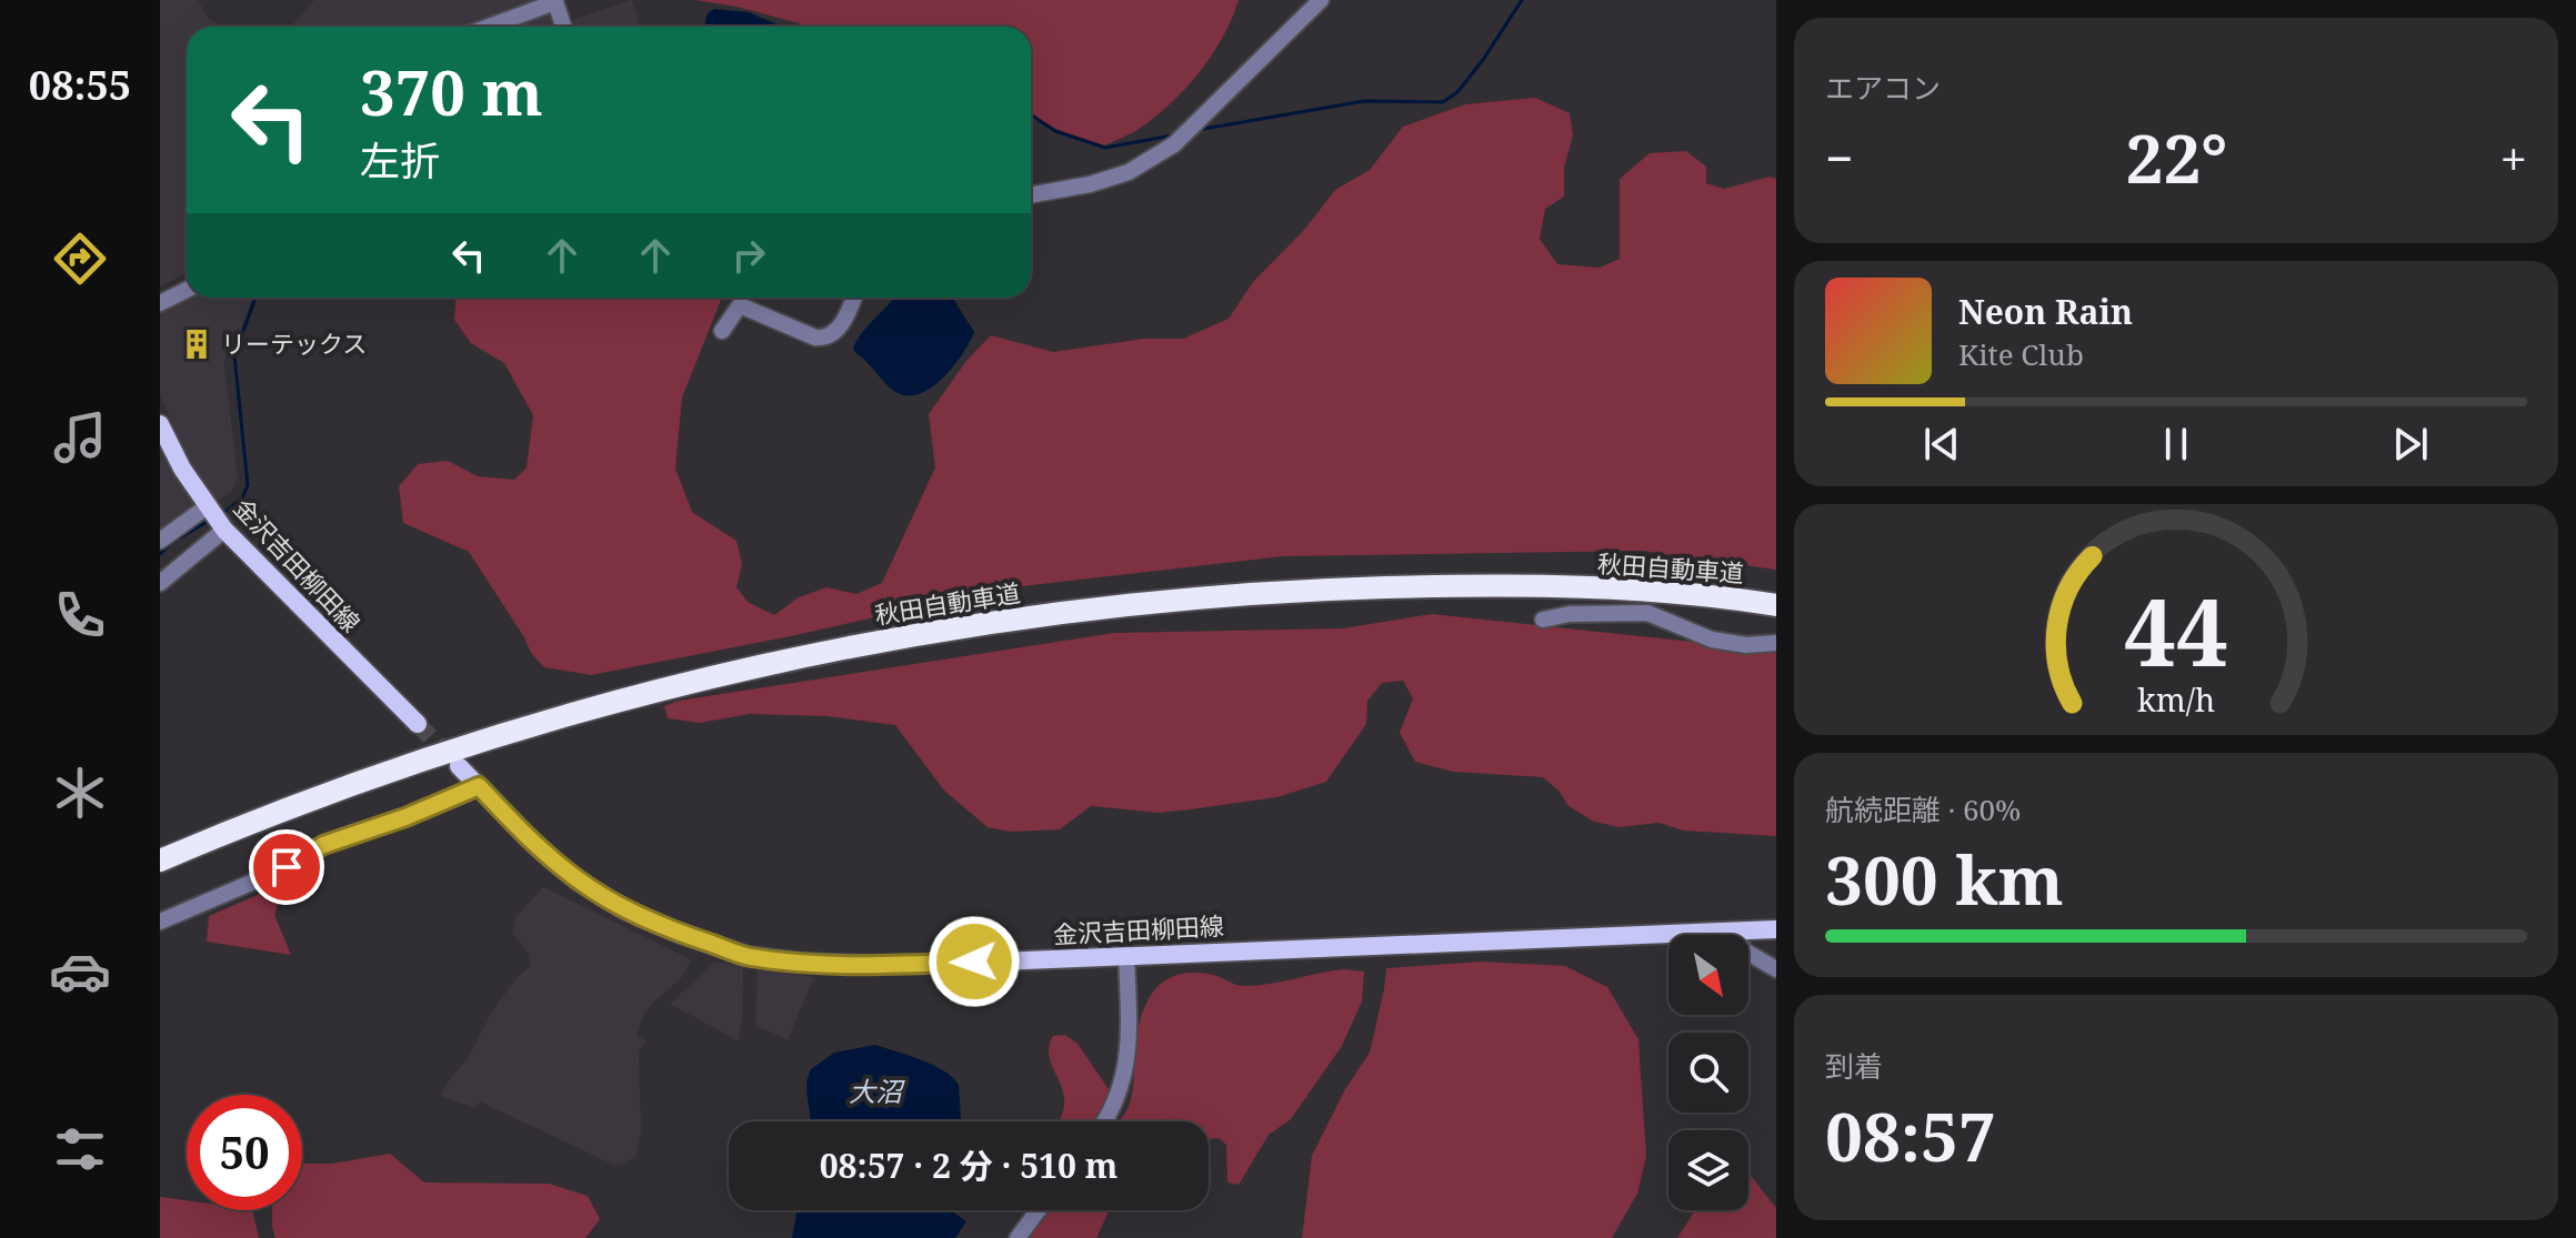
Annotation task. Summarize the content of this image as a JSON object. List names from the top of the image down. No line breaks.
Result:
{"streets":{"highway":["秋田自動車道"],"main road":["金沢吉田柳田線"]},"water":["大沼"],"places":{"building":["リーテックス"]},"north":"bottom right","page":{"tabs":"08:55","tile":["エアコン",["航続距離 · 60%","300 km"],["到着","08:57"]],"turn":["370 m","左折"],"heat":["−","22°","+"],"song":["Neon Rain","Kite Club"],"limit":"50","trip":"08:57 · 2 分 · 510 m","gauge":["44","km/h"]}}
